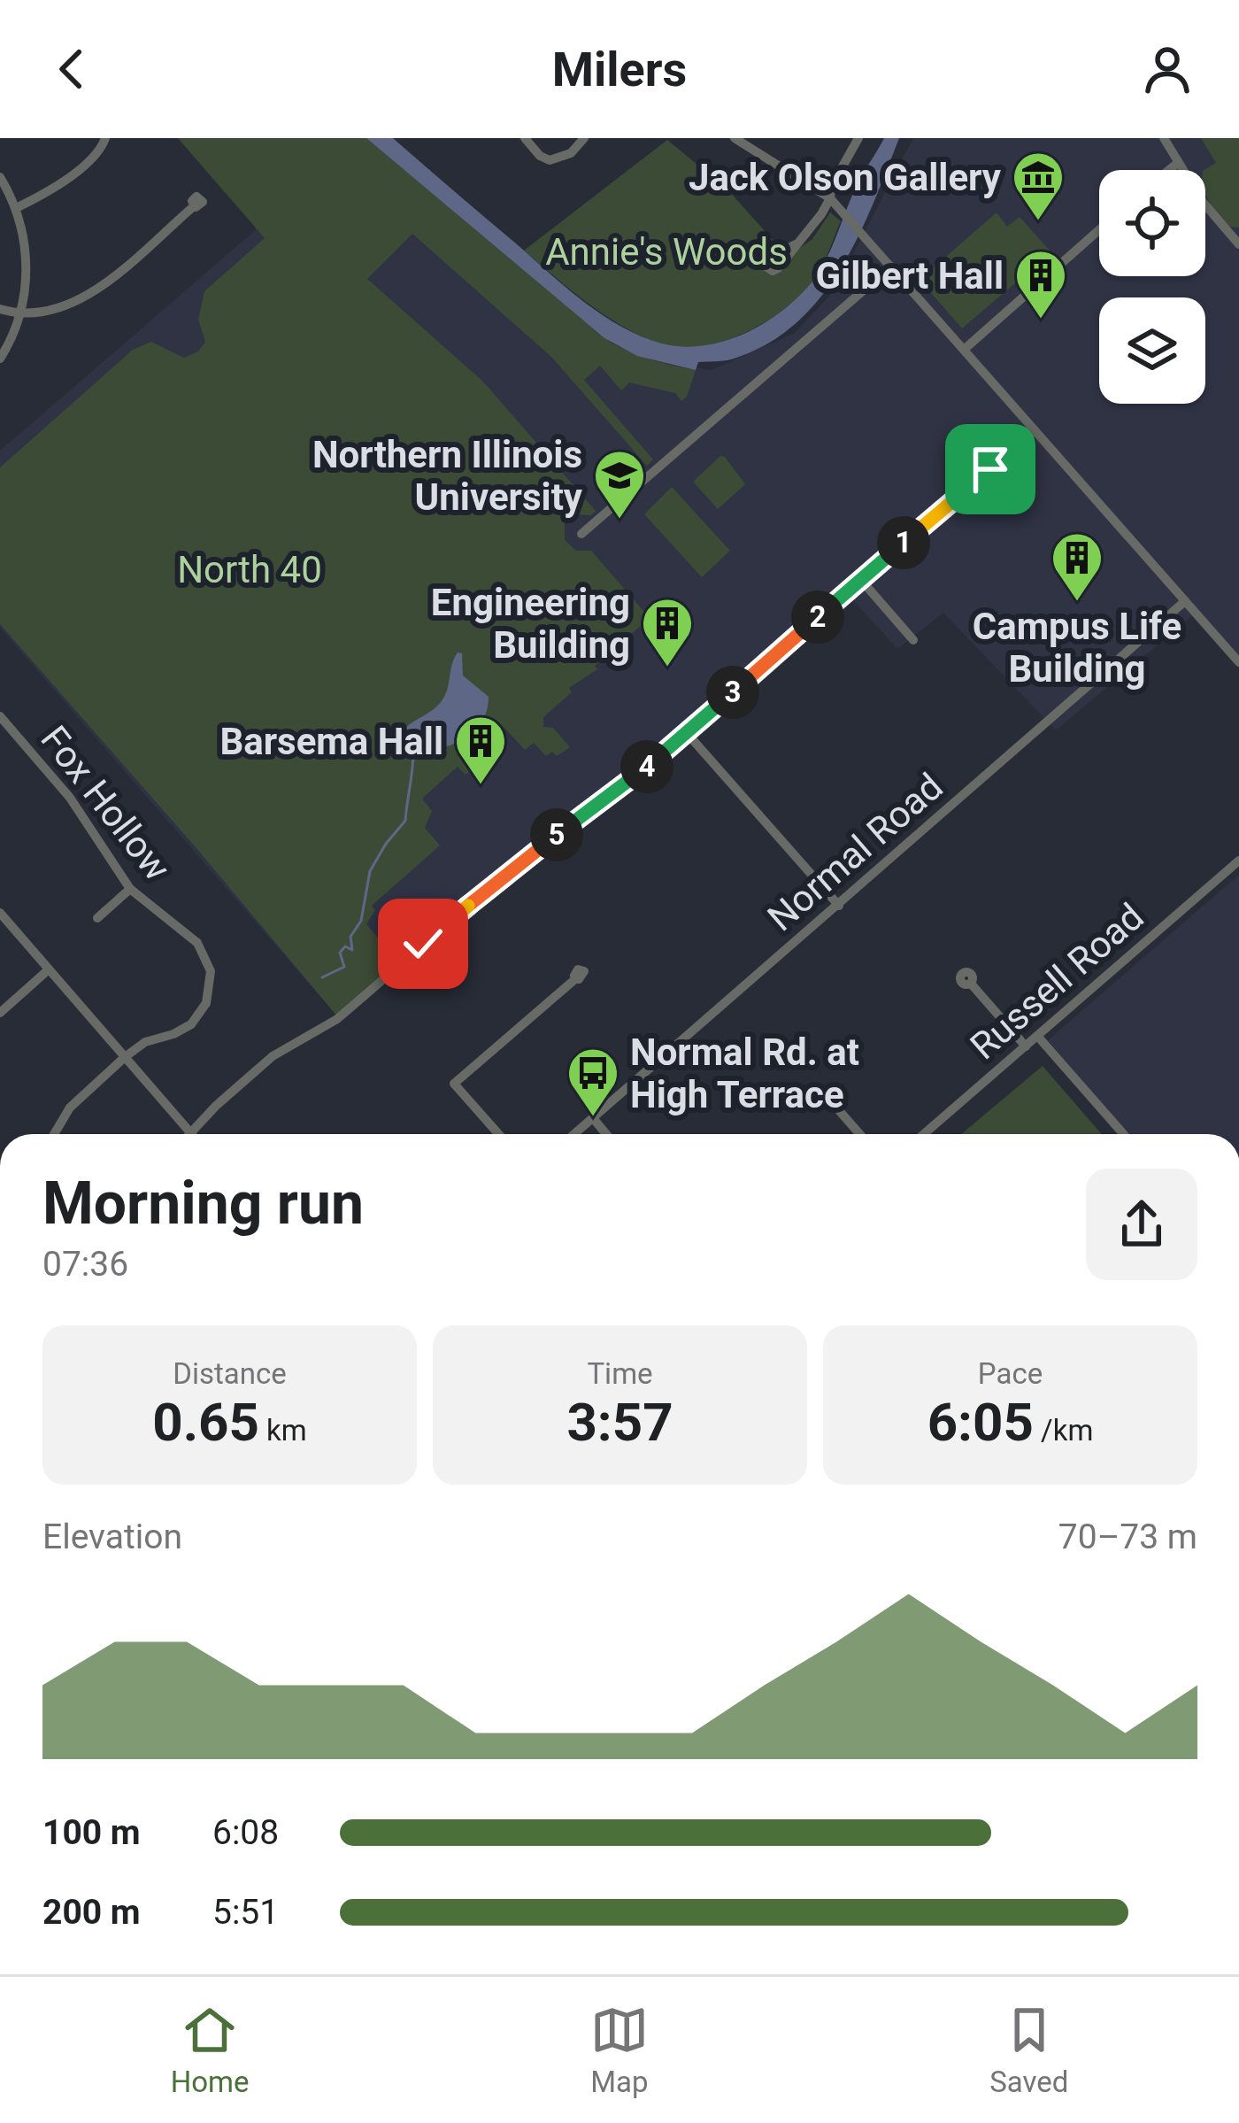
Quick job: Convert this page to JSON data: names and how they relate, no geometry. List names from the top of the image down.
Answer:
{
  "streets": {
    "street": ["Fox Hollow", "Normal Road", "Russell Road"]
  },
  "parks": ["Annie's Woods", "North 40"],
  "places": {
    "museum": ["Jack Olson Gallery"],
    "building": [
      "Gilbert Hall",
      "Campus Life Building",
      "Engineering Building",
      "Barsema Hall"
    ],
    "school or university": ["Northern Illinois University"],
    "bus stop": ["Normal Rd. at High Terrace"]
  },
  "page": {
    "header": "Milers",
    "pins": [
      "1",
      "2",
      "3",
      "4",
      "5"
    ],
    "heading": ["Morning run", "07:36"],
    "stats": [
      ["Distance", "0.65 km"],
      ["Time", "3:57"],
      ["Pace", "6:05 /km"]
    ],
    "chart": ["Elevation", "70–73 m"],
    "list": [
      {
        "name": "100 m",
        "note": "6:08"
      },
      {
        "name": "200 m",
        "note": "5:51"
      }
    ],
    "tabs": ["Home", "Map", "Saved"]
  }
}
